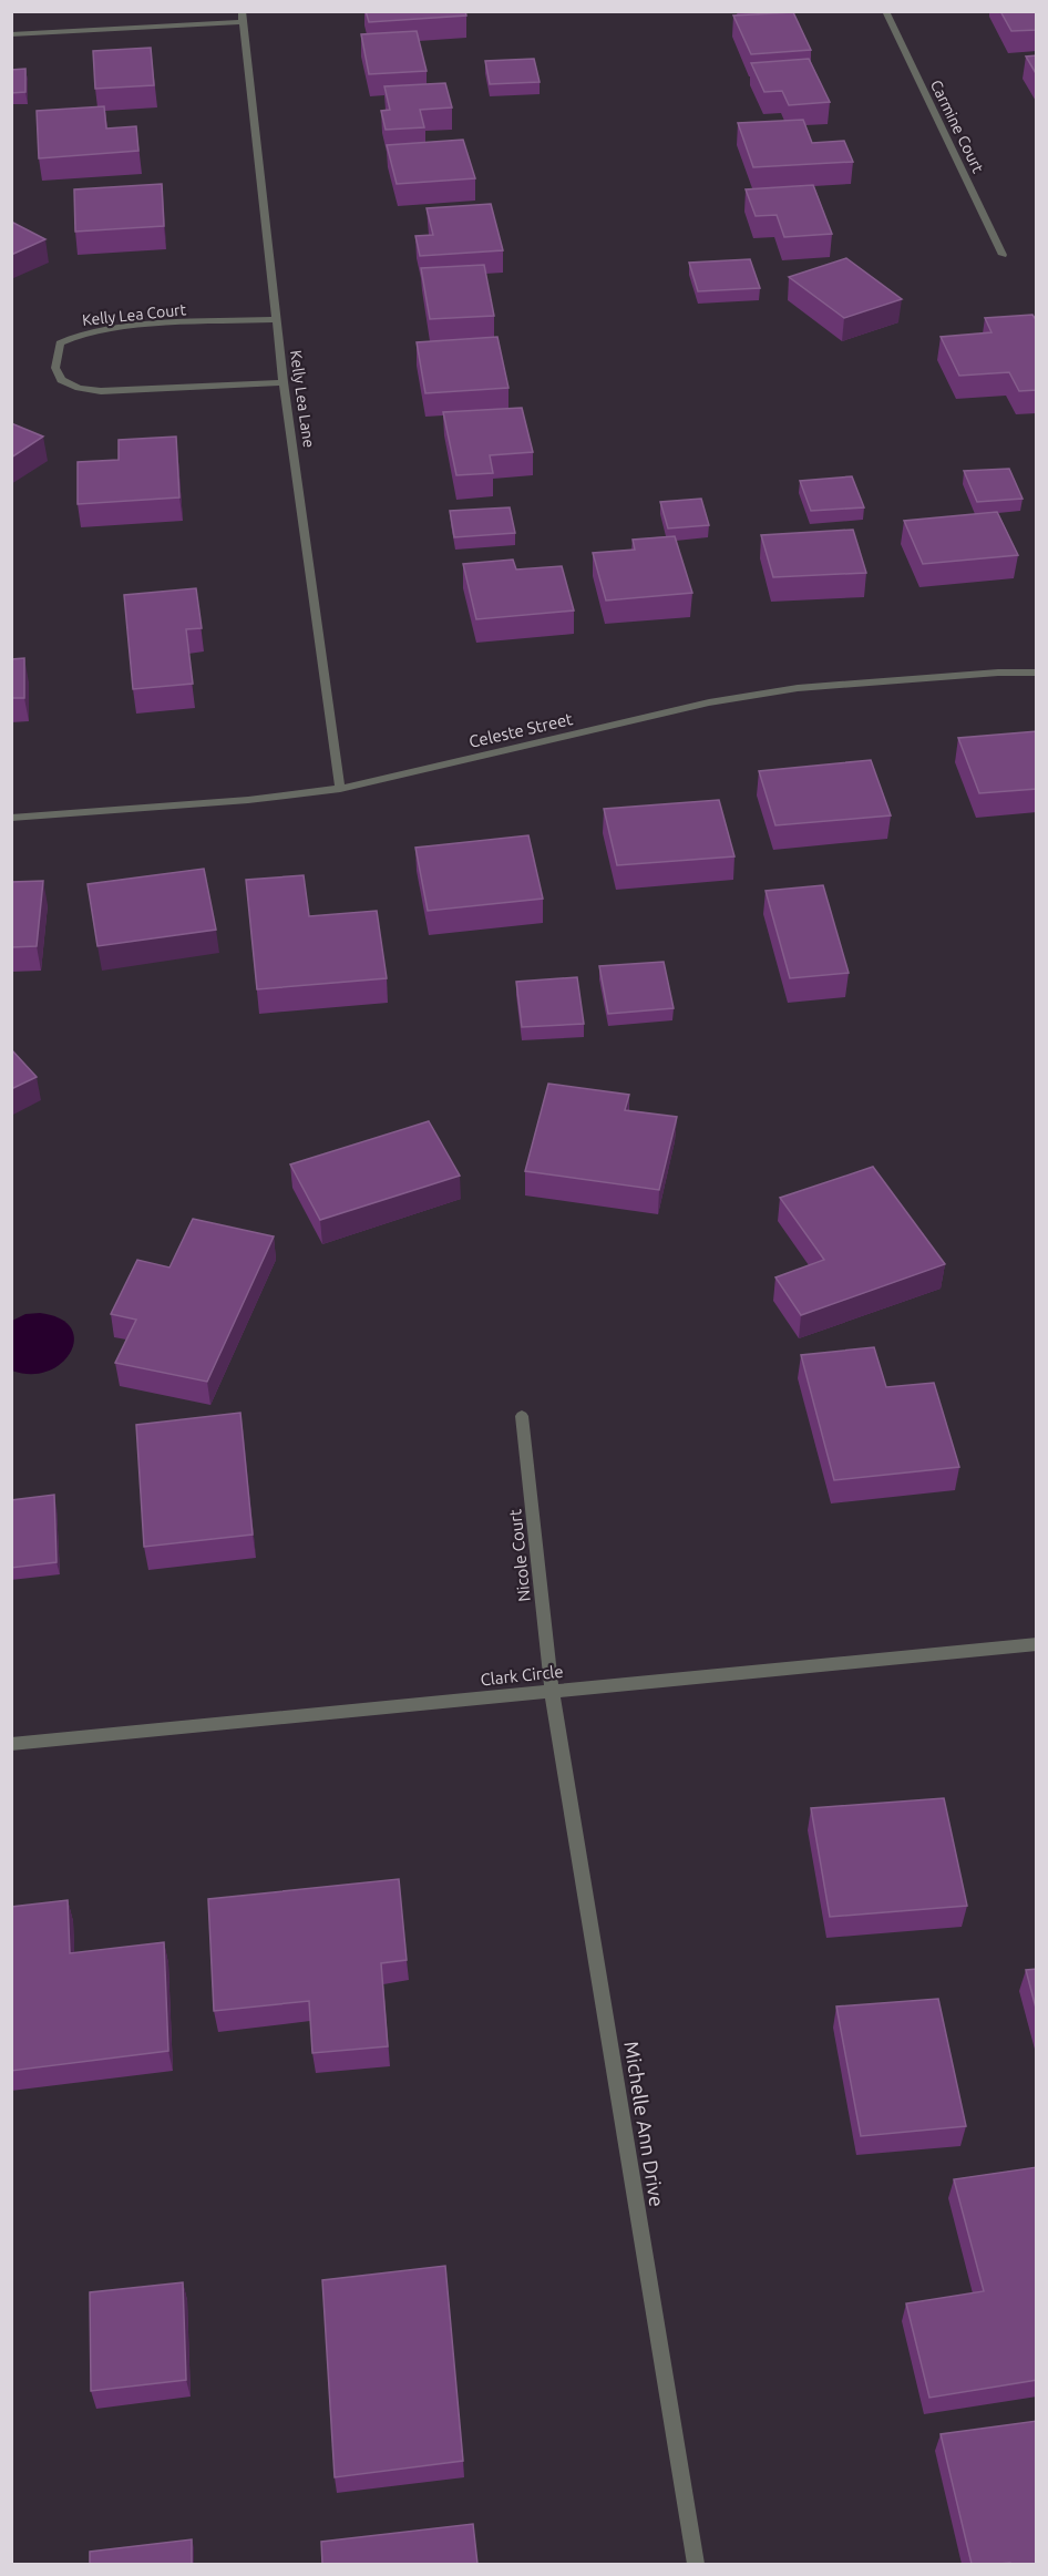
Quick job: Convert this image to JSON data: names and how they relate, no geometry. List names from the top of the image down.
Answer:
{
  "streets": {
    "street": [
      "Carmine Court",
      "Kelly Lea Court",
      "Kelly Lea Lane",
      "Celeste Street",
      "Nicole Court",
      "Clark Circle",
      "Michelle Ann Drive"
    ]
  },
  "crossings": [
    ["Kelly Lea Court", "Kelly Lea Lane"],
    ["Kelly Lea Lane", "Celeste Street"],
    ["Nicole Court", "Clark Circle"],
    ["Nicole Court", "Michelle Ann Drive"],
    ["Clark Circle", "Michelle Ann Drive"]
  ]
}
